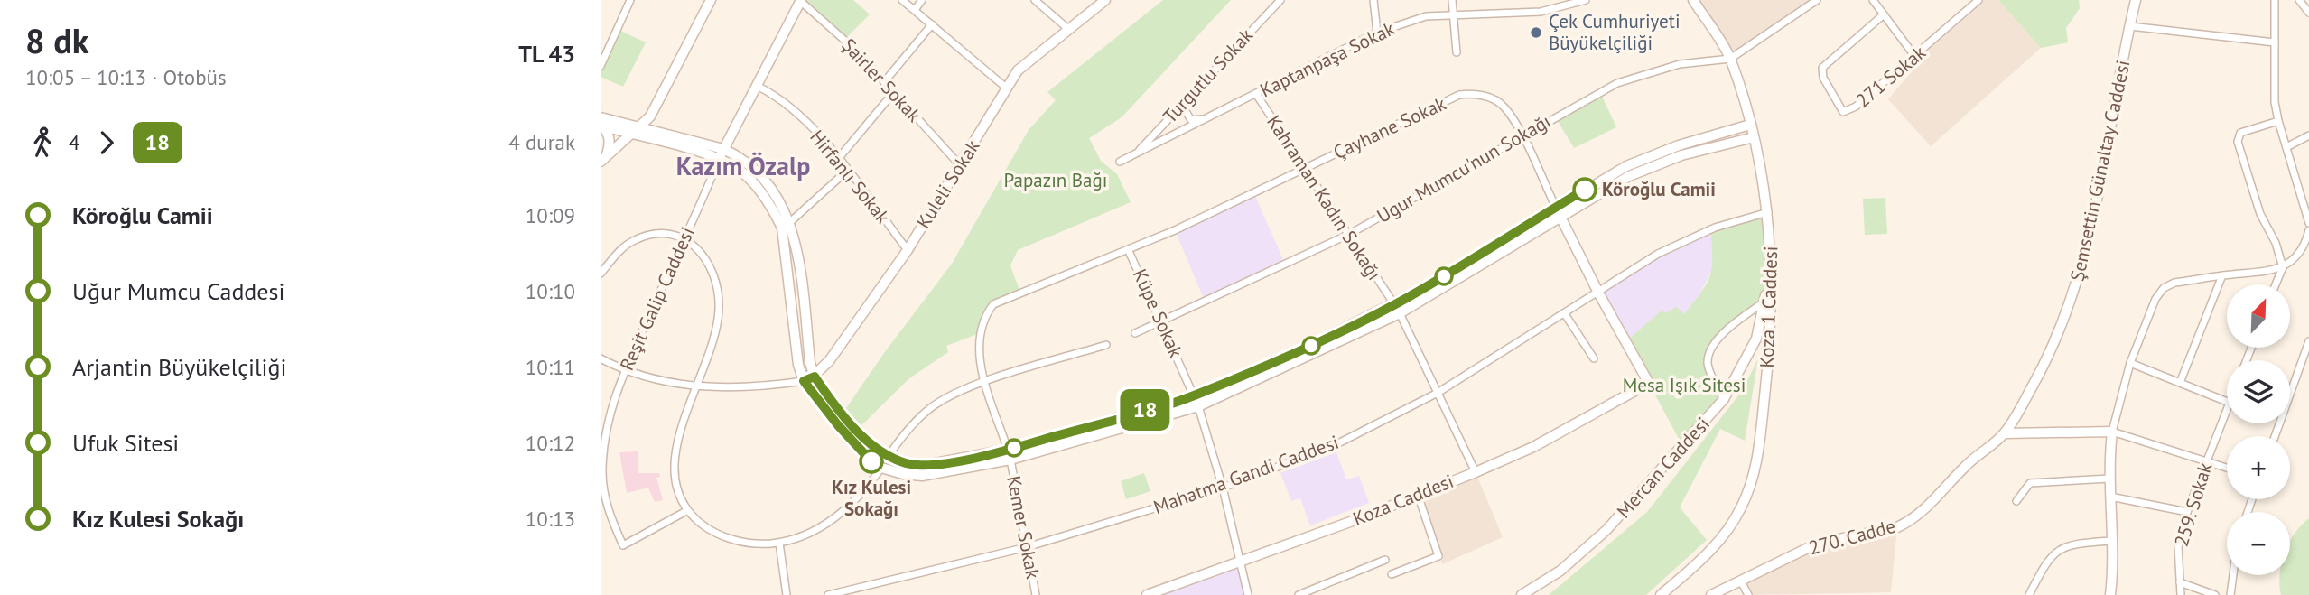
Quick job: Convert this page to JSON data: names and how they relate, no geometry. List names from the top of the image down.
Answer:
{
  "streets": {
    "main road": [
      "Çayhane Sokak",
      "Şemsettin Günaltay Caddesi",
      "Kuleli Sokak",
      "Kahraman Kadın Sokağı",
      "Reşit Galip Caddesi",
      "Koza 1 Caddesi",
      "Mercan Caddesi",
      "Koza Caddesi",
      "270. Cadde"
    ],
    "street": [
      "Kaptanpaşa Sokak",
      "Turgutlu Sokak",
      "271 Sokak",
      "Şairler Sokak",
      "Ugur Mumcu'nun Sokağı",
      "Hirfanlı Sokak",
      "Küpe Sokak",
      "Mahatma Gandi Caddesi",
      "259. Sokak",
      "Kemer Sokak"
    ]
  },
  "crossings": [
    ["Kaptanpaşa Sokak", "Turgutlu Sokak"],
    ["Kaptanpaşa Sokak", "Kahraman Kadın Sokağı"],
    ["Şairler Sokak", "Kuleli Sokak"],
    ["Şairler Sokak", "Reşit Galip Caddesi"],
    ["Çayhane Sokak", "Ugur Mumcu'nun Sokağı"],
    ["Çayhane Sokak", "Kahraman Kadın Sokağı"],
    ["Çayhane Sokak", "Küpe Sokak"],
    ["Çayhane Sokak", "Mahatma Gandi Caddesi"],
    ["Çayhane Sokak", "Koza Caddesi"],
    ["Çayhane Sokak", "Kemer Sokak"],
    ["Ugur Mumcu'nun Sokağı", "Kahraman Kadın Sokağı"],
    ["Ugur Mumcu'nun Sokağı", "Koza 1 Caddesi"],
    ["Ugur Mumcu'nun Sokağı", "Küpe Sokak"],
    ["Şemsettin Günaltay Caddesi", "270. Cadde"],
    ["Hirfanlı Sokak", "Kuleli Sokak"],
    ["Hirfanlı Sokak", "Reşit Galip Caddesi"],
    ["Kuleli Sokak", "Reşit Galip Caddesi"],
    ["Kahraman Kadın Sokağı", "Mahatma Gandi Caddesi"],
    ["Kahraman Kadın Sokağı", "Koza Caddesi"],
    ["Koza 1 Caddesi", "Mercan Caddesi"],
    ["Koza 1 Caddesi", "Mahatma Gandi Caddesi"],
    ["Küpe Sokak", "Mahatma Gandi Caddesi"],
    ["Küpe Sokak", "Koza Caddesi"],
    ["Mahatma Gandi Caddesi", "Kemer Sokak"]
  ],
  "districts": ["Kazım Özalp"],
  "parks": ["Papazın Bağı", "Mesa Işık Sitesi"],
  "places": ["Çek Cumhuriyeti Büyükelçiliği", "Köroğlu Camii", "Kız Kulesi Sokağı"],
  "lines": ["bus line 18"],
  "north": "top right",
  "page": {
    "heading": ["8 dk", "10:05 – 10:13 · Otobüs", "TL 43"],
    "on_map": "18",
    "legs": ["4", "18", "4 durak"],
    "list": [
      {
        "name": "Köroğlu Camii",
        "value": "10:09"
      },
      {
        "name": "Uğur Mumcu Caddesi",
        "value": "10:10"
      },
      {
        "name": "Arjantin Büyükelçiliği",
        "value": "10:11"
      },
      {
        "name": "Ufuk Sitesi",
        "value": "10:12"
      },
      {
        "name": "Kız Kulesi Sokağı",
        "value": "10:13"
      }
    ],
    "map_buttons": ["+", "−"]
  }
}
